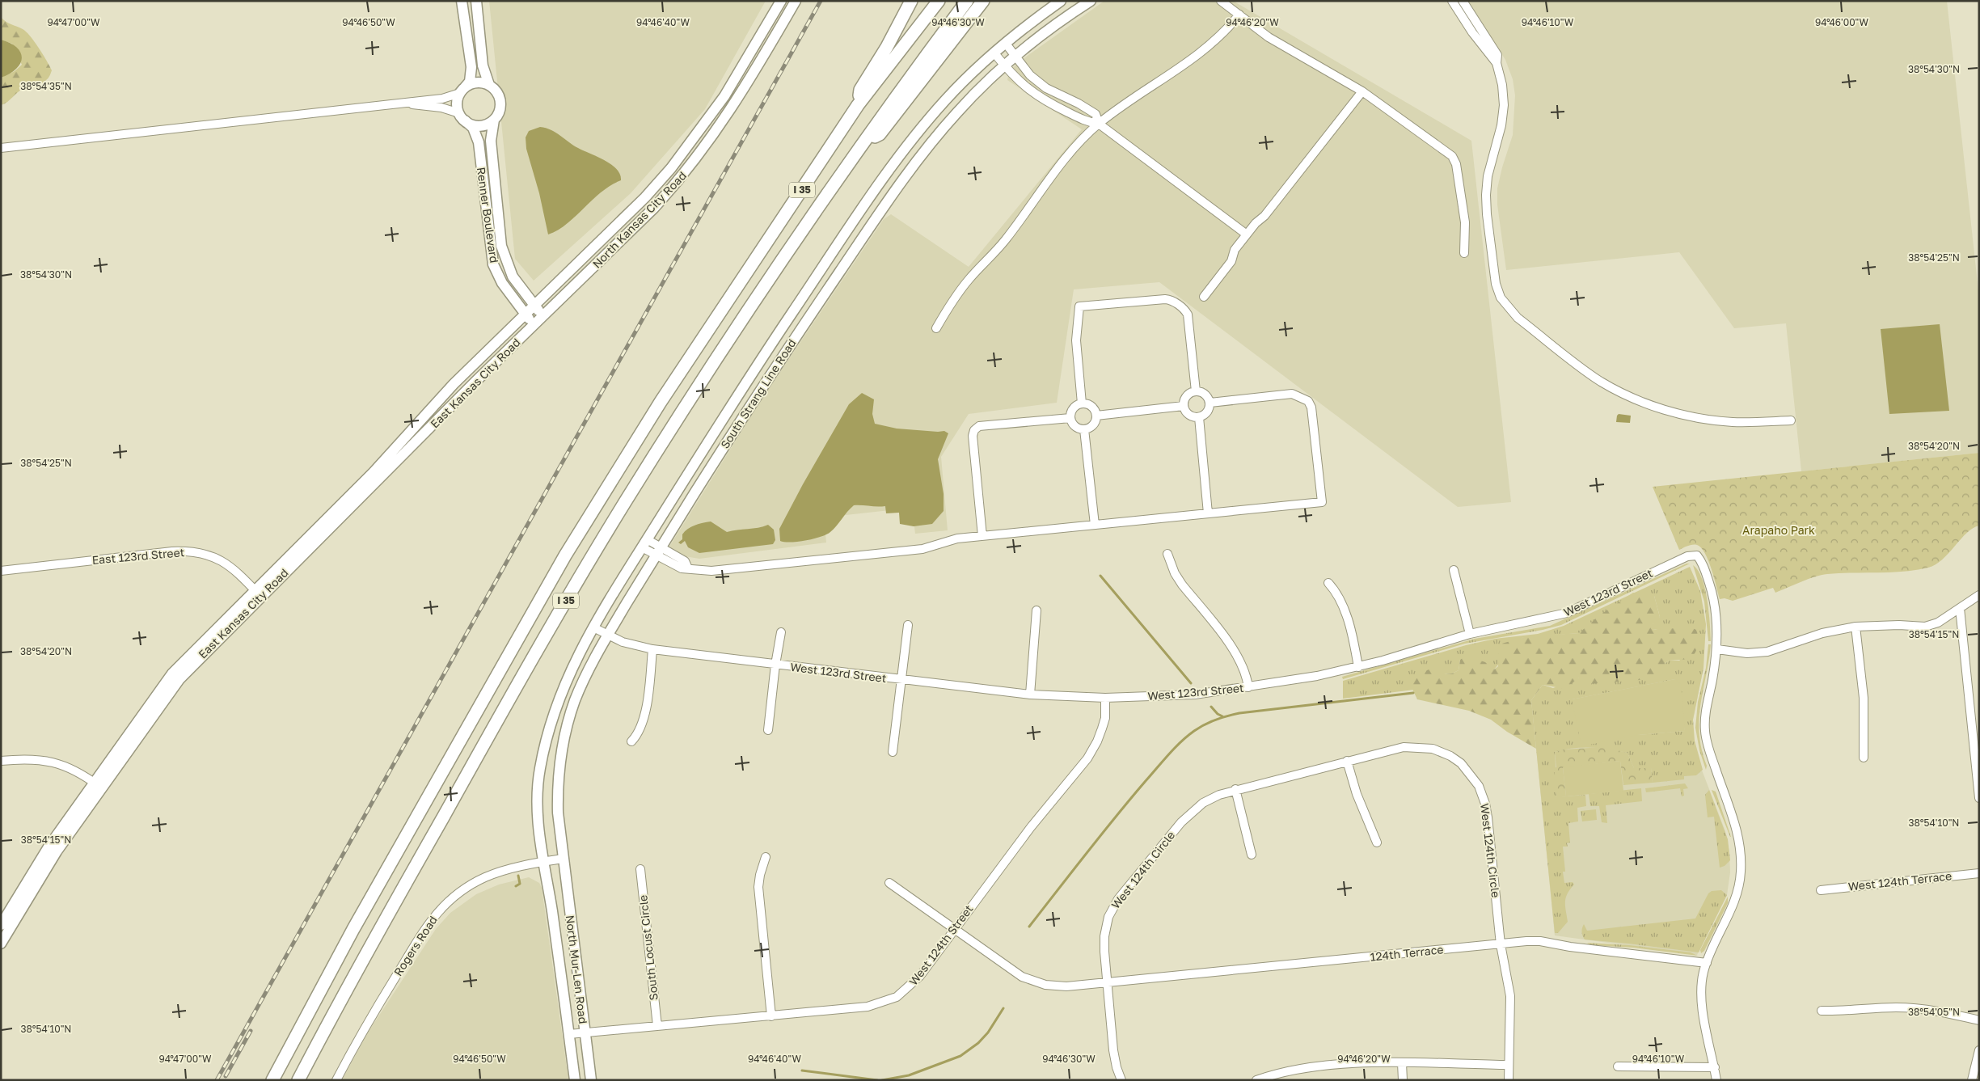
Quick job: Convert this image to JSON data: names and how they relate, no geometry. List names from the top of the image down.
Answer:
{
  "streets": {
    "highway": ["I 35"],
    "main road": [
      "Renner Boulevard",
      "North Kansas City Road",
      "East Kansas City Road",
      "South Strang Line Road",
      "North Mur-Len Road"
    ],
    "street": [
      "East 123rd Street",
      "West 123rd Street",
      "West 124th Circle",
      "West 124th Terrace",
      "West 124th Street",
      "Rogers Road",
      "South Locust Circle",
      "124th Terrace"
    ]
  },
  "crossings": [
    ["Renner Boulevard", "North Kansas City Road"],
    ["Renner Boulevard", "East Kansas City Road"],
    ["North Kansas City Road", "East Kansas City Road"],
    ["East Kansas City Road", "East 123rd Street"],
    ["South Strang Line Road", "West 123rd Street"],
    ["South Strang Line Road", "Rogers Road"],
    ["South Strang Line Road", "North Mur-Len Road"],
    ["West 123rd Street", "West 124th Street"],
    ["West 124th Circle", "124th Terrace"],
    ["West 124th Street", "South Locust Circle"],
    ["West 124th Street", "North Mur-Len Road"],
    ["Rogers Road", "North Mur-Len Road"]
  ],
  "parks": ["Arapaho Park"],
  "coordinates": [
    "94°47'00\"W",
    "94°46'50\"W",
    "94°46'40\"W",
    "94°46'30\"W",
    "94°46'20\"W",
    "94°46'10\"W",
    "94°46'00\"W",
    "38°54'30\"N",
    "38°54'35\"N",
    "38°54'25\"N",
    "38°54'20\"N",
    "38°54'15\"N",
    "38°54'10\"N",
    "38°54'05\"N"
  ]
}
